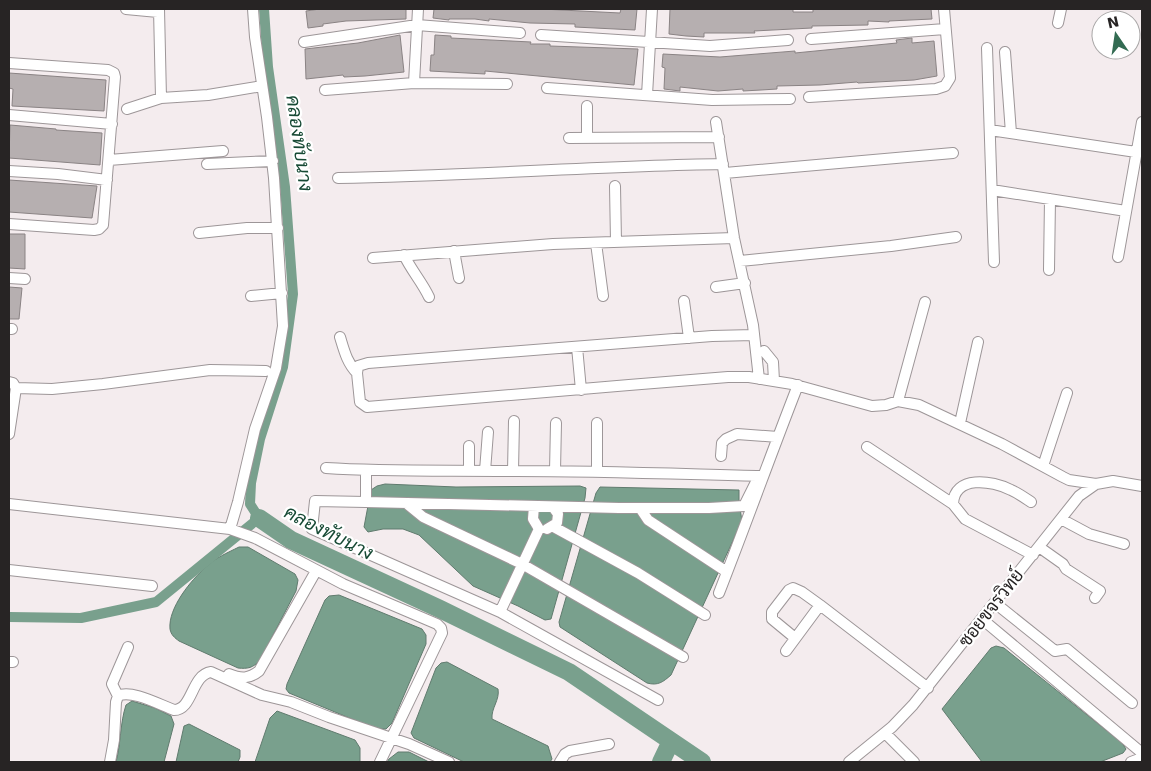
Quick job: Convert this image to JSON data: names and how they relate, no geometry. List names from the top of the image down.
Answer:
{
  "streets": {
    "street": ["ซอยขจรวิทย์"]
  },
  "water": ["คลองทับนาง"],
  "north": "top"
}
